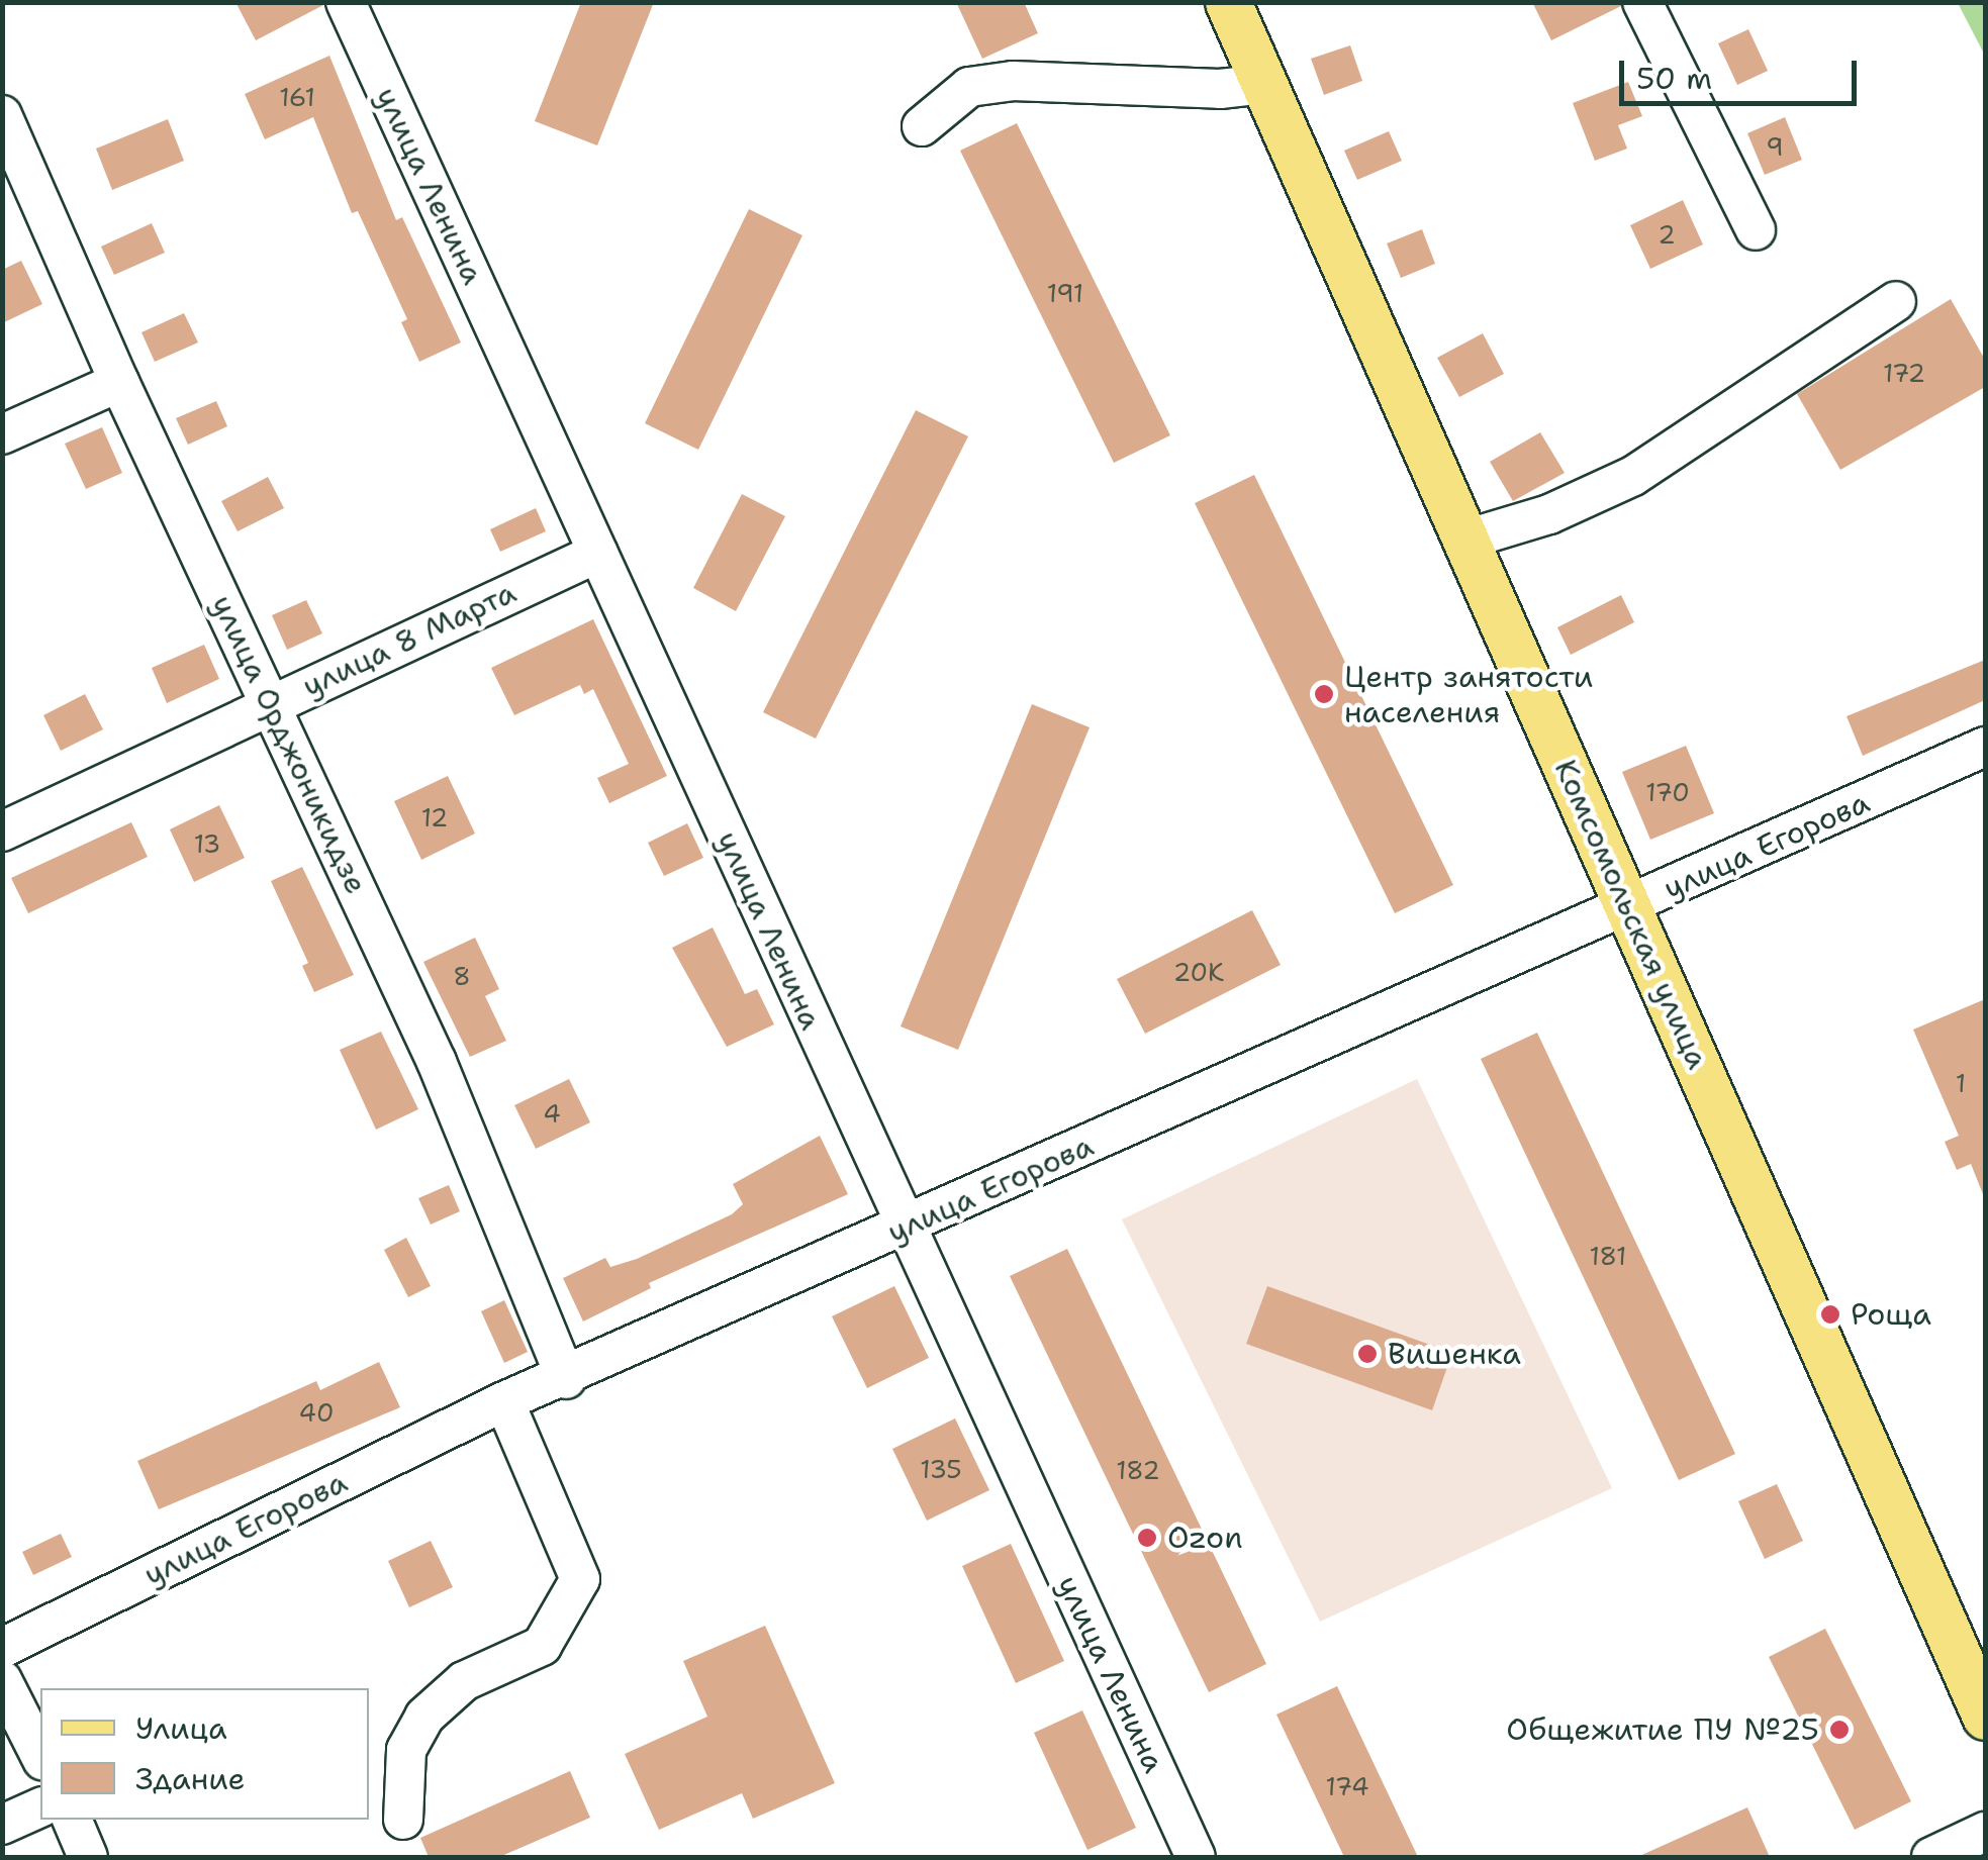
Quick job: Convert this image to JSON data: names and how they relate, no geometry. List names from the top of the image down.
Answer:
{
  "streets": {
    "main road": ["Комсомольская улица"],
    "street": [
      "улица Ленина",
      "улица 8 Марта",
      "улица Орджоникидзе",
      "улица Егорова"
    ]
  },
  "crossings": [
    ["улица Ленина", "улица 8 Марта"],
    ["улица Ленина", "улица Егорова"],
    ["улица 8 Марта", "улица Орджоникидзе"],
    ["улица Орджоникидзе", "улица Егорова"],
    ["улица Егорова", "Комсомольская улица"]
  ],
  "places": [
    "Центр занятости населения",
    "Роща",
    "Вишенка",
    "Ozon",
    "Общежитие ПУ №25"
  ],
  "house_numbers": [
    "161",
    "9",
    "2",
    "191",
    "172",
    "170",
    "12",
    "13",
    "20К",
    "8",
    "1",
    "4",
    "181",
    "40",
    "135",
    "182",
    "174"
  ],
  "legend": ["Улица", "Здание"],
  "scale_bar": "50 m"
}
